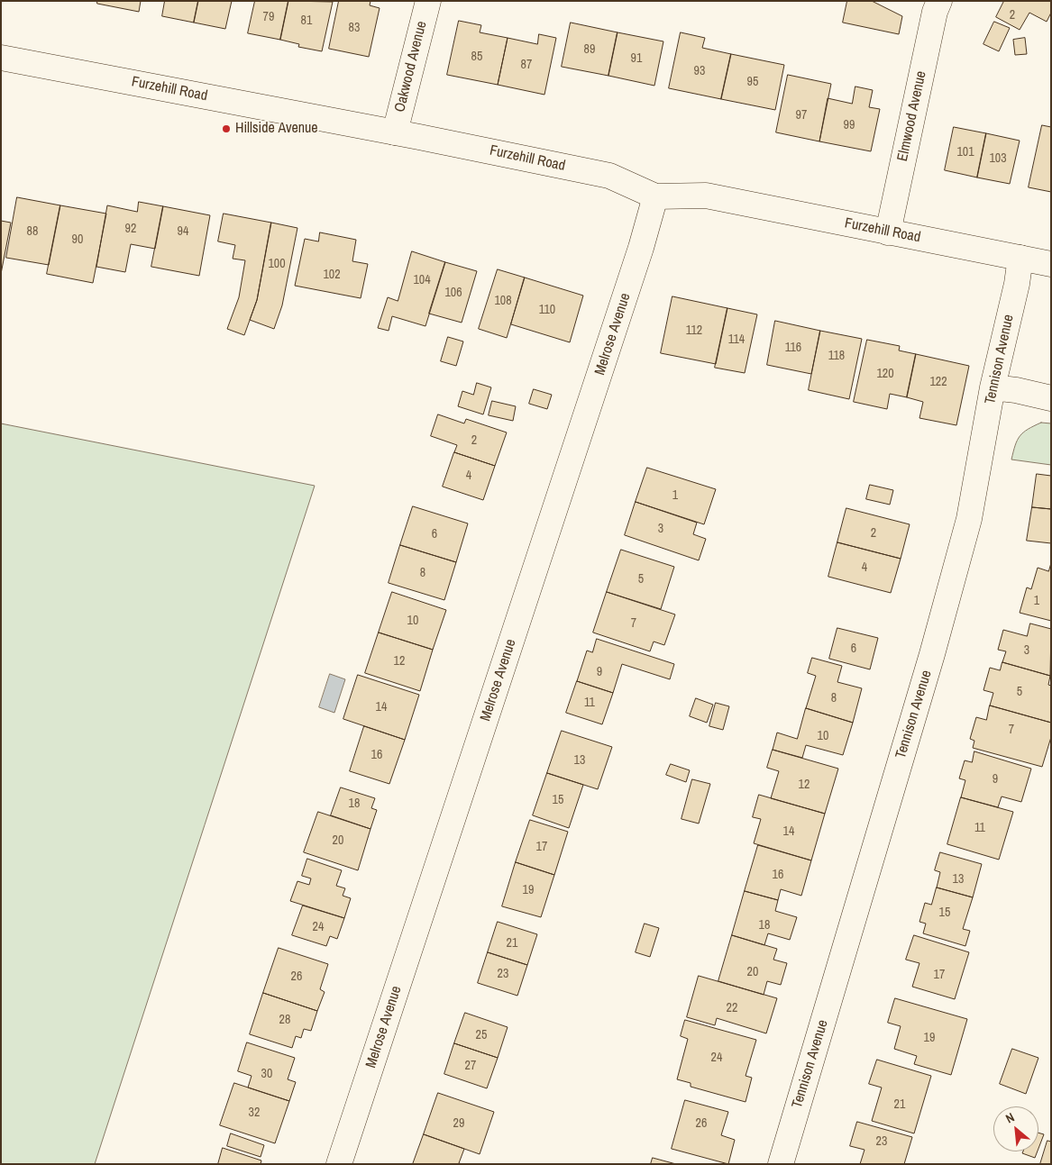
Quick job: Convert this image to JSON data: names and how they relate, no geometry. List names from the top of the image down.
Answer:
{
  "streets": {
    "street": [
      "Oakwood Avenue",
      "Furzehill Road",
      "Elmwood Avenue",
      "Melrose Avenue",
      "Tennison Avenue"
    ]
  },
  "crossings": [
    ["Oakwood Avenue", "Furzehill Road"],
    ["Furzehill Road", "Elmwood Avenue"],
    ["Furzehill Road", "Melrose Avenue"],
    ["Furzehill Road", "Tennison Avenue"]
  ],
  "places": ["Hillside Avenue"],
  "house_numbers": [
    "2",
    "79",
    "81",
    "83",
    "89",
    "85",
    "91",
    "87",
    "93",
    "95",
    "97",
    "99",
    "101",
    "103",
    "92",
    "88",
    "94",
    "90",
    "100",
    "102",
    "104",
    "106",
    "108",
    "110",
    "112",
    "114",
    "116",
    "118",
    "120",
    "122",
    "2",
    "4",
    "1",
    "3",
    "2",
    "6",
    "4",
    "8",
    "5",
    "1",
    "10",
    "7",
    "6",
    "3",
    "12",
    "9",
    "5",
    "8",
    "11",
    "14",
    "7",
    "10",
    "16",
    "13",
    "9",
    "12",
    "15",
    "18",
    "11",
    "14",
    "20",
    "17",
    "16",
    "13",
    "19",
    "15",
    "18",
    "24",
    "21",
    "20",
    "23",
    "17",
    "26",
    "22",
    "28",
    "25",
    "19",
    "24",
    "27",
    "30",
    "21",
    "32",
    "29",
    "26",
    "23"
  ],
  "north": "top left"
}
